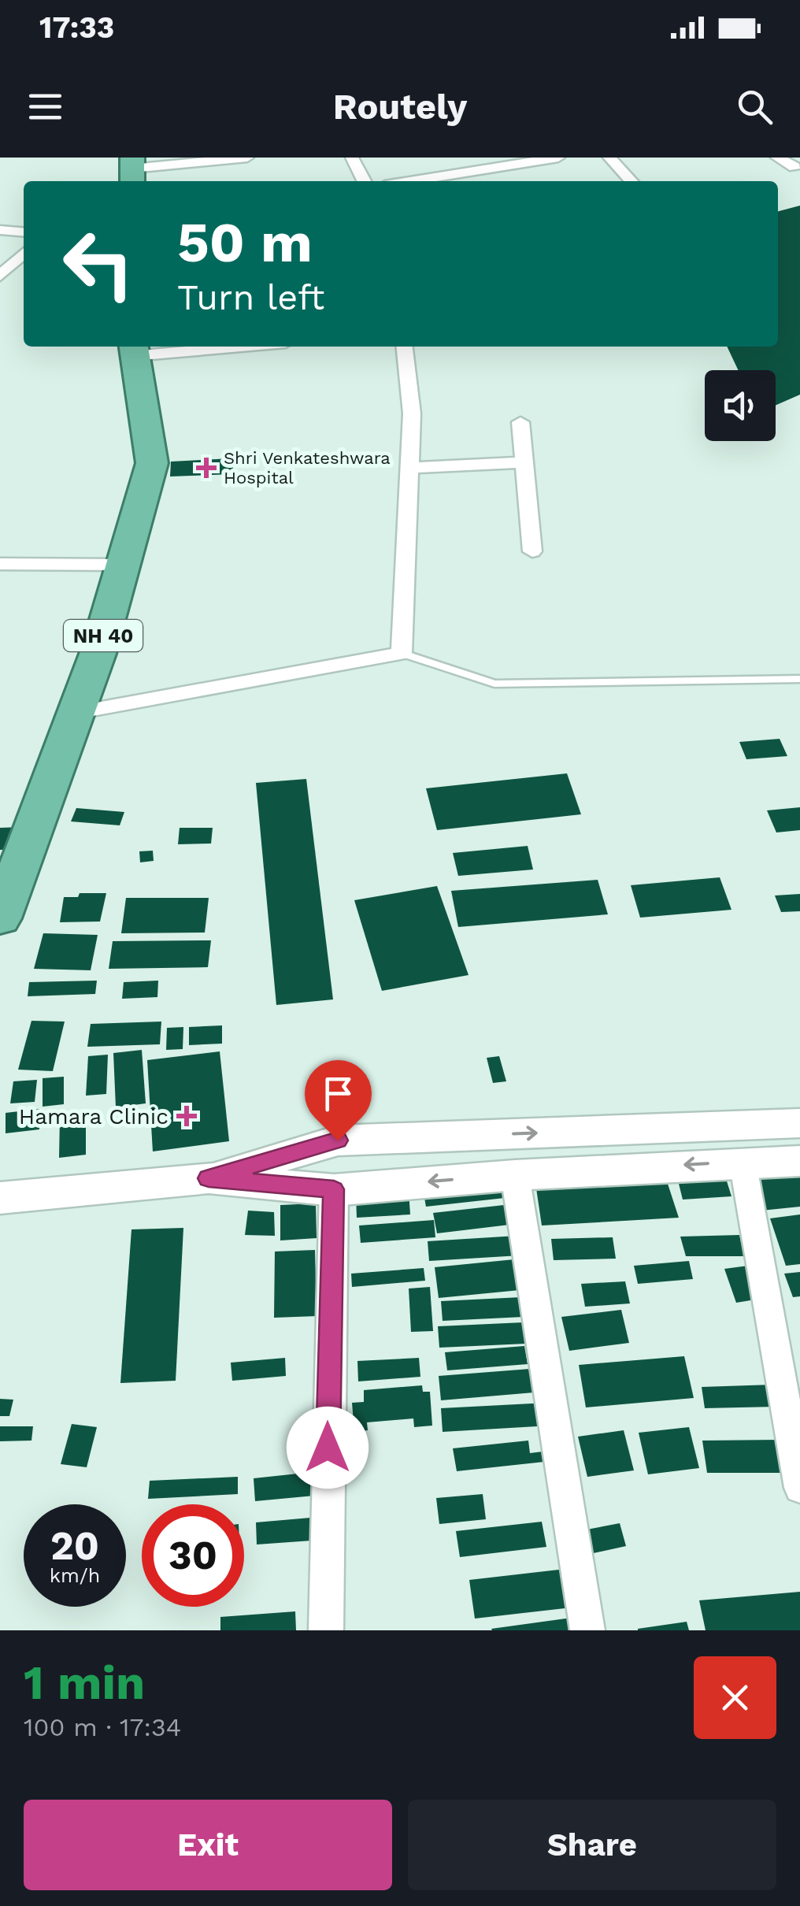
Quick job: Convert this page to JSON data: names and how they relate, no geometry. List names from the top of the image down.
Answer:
{
  "streets": {
    "highway": ["NH 40"]
  },
  "places": {
    "health": ["Shri Venkateshwara Hospital", "Hamara Clinic"]
  },
  "page": {
    "status": "17:33",
    "header": "Routely",
    "turn": ["50 m", "Turn left"],
    "speed": "20 km/h",
    "limit": "30",
    "heading": ["1 min", "100 m · 17:34"],
    "buttons": ["Exit", "Share"]
  }
}
